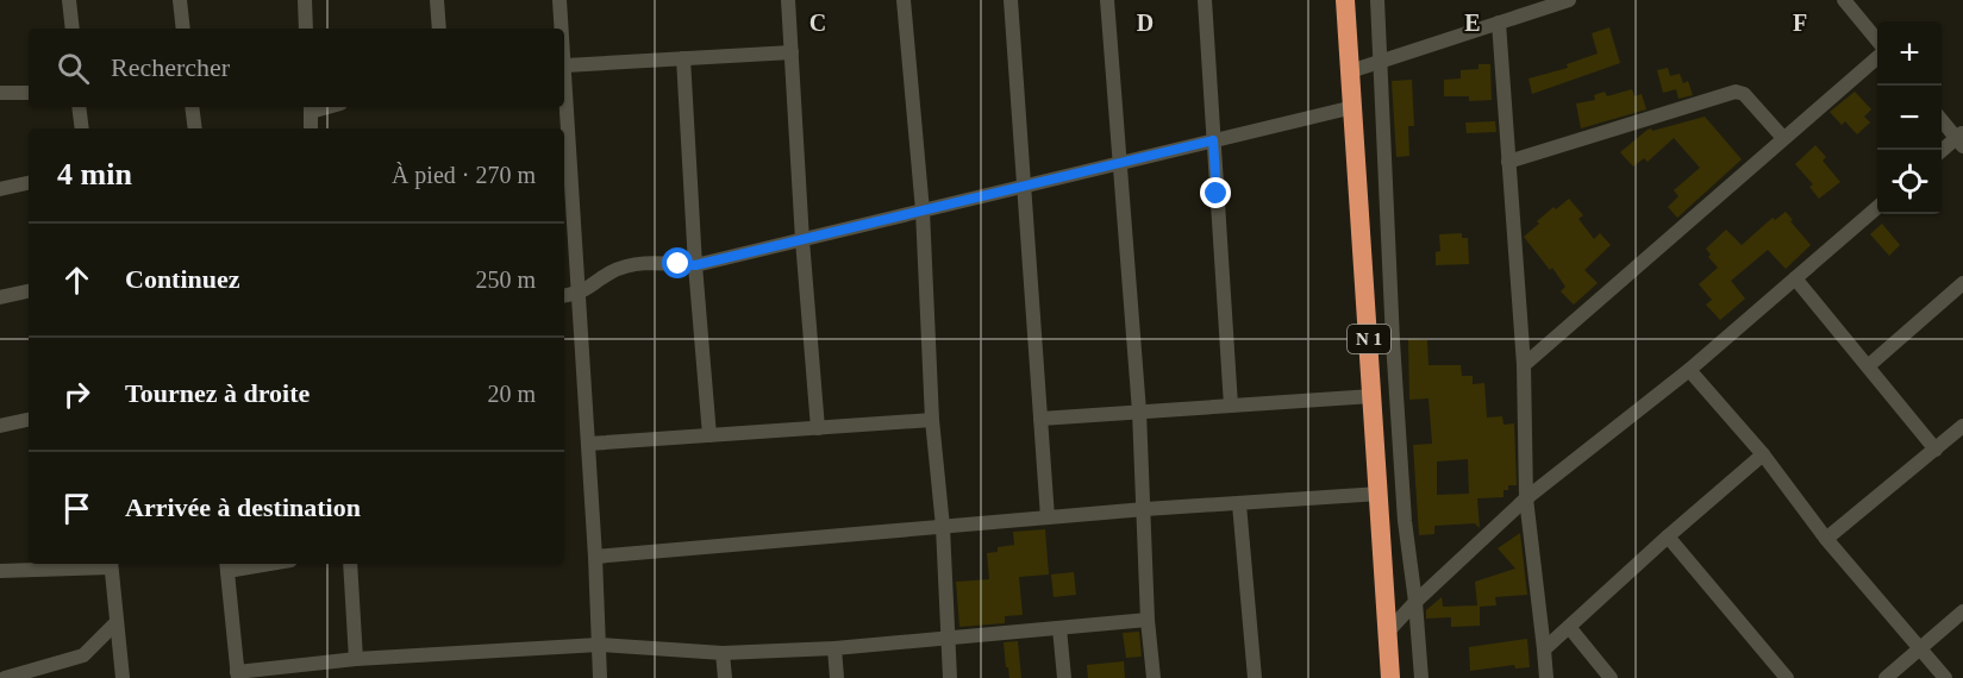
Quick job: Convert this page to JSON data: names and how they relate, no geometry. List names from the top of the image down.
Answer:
{
  "streets": {
    "highway": ["N 1"]
  },
  "page": {
    "map_buttons": ["+", "−"],
    "search": "Rechercher",
    "heading": ["4 min", "À pied · 270 m"],
    "list": [
      ["Continuez", "250 m"],
      ["Tournez à droite", "20 m"],
      "Arrivée à destination"
    ]
  },
  "grid": {
    "columns": [
      "C",
      "D",
      "E",
      "F"
    ]
  }
}
